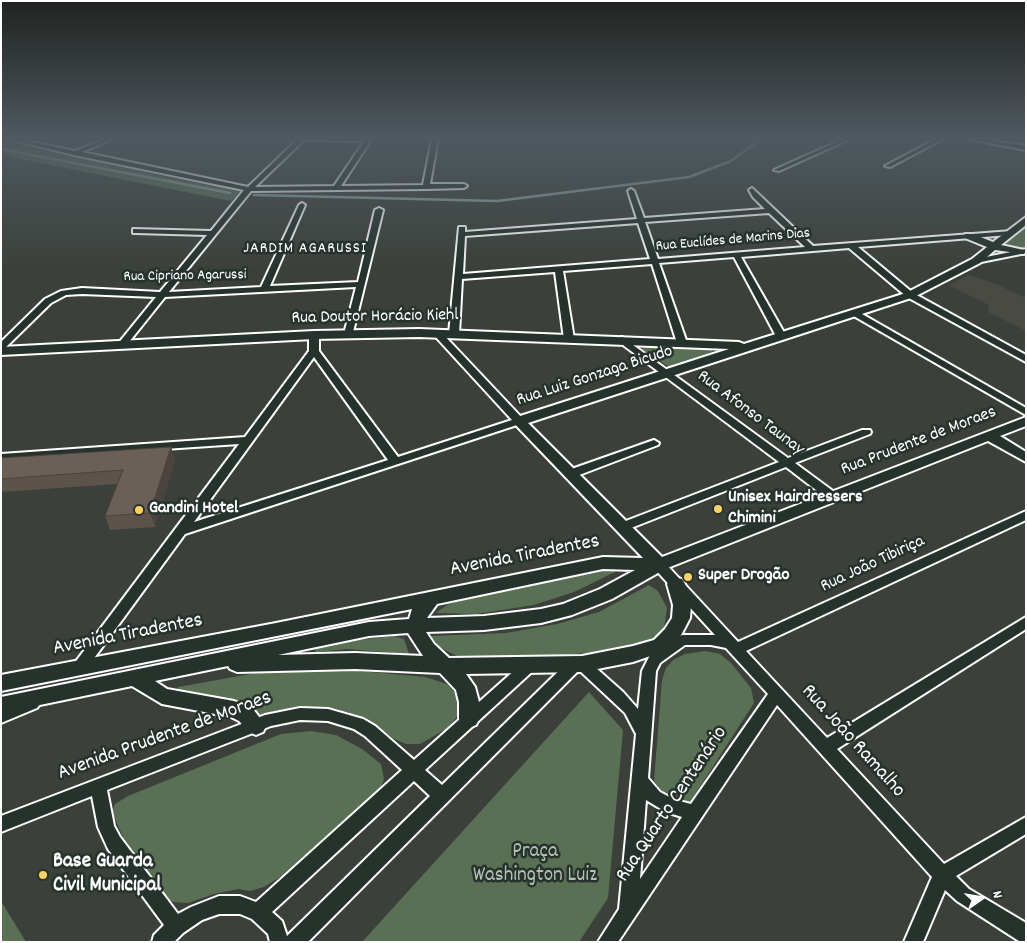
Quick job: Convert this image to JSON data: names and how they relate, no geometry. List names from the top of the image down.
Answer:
{
  "streets": {
    "street": [
      "Rua Euclídes de Marins Dias",
      "Rua Cipriano Agarussi",
      "Rua Doutor Horácio Kiehl",
      "Rua Luiz Gonzaga Bicudo",
      "Rua Afonso Taunay",
      "Rua Prudente de Moraes",
      "Avenida Tiradentes",
      "Rua João Tibiriça",
      "Avenida Prudente de Moraes",
      "Rua João Ramalho",
      "Rua Quarto Centenário"
    ]
  },
  "crossings": [
    ["Rua Euclídes de Marins Dias", "Rua Luiz Gonzaga Bicudo"],
    ["Rua Doutor Horácio Kiehl", "Rua Luiz Gonzaga Bicudo"],
    ["Rua Doutor Horácio Kiehl", "Rua Afonso Taunay"],
    ["Rua Luiz Gonzaga Bicudo", "Rua Afonso Taunay"],
    ["Rua Afonso Taunay", "Rua Prudente de Moraes"],
    ["Rua Prudente de Moraes", "Avenida Tiradentes"],
    ["Rua Prudente de Moraes", "Rua João Ramalho"],
    ["Avenida Tiradentes", "Rua João Ramalho"],
    ["Rua João Tibiriça", "Rua João Ramalho"],
    ["Rua João Ramalho", "Rua Quarto Centenário"]
  ],
  "districts": ["JARDIM AGARUSSI"],
  "parks": ["Praça Washington Luiz"],
  "places": [
    "Unisex Hairdressers Chimini",
    "Gandini Hotel",
    "Super Drogão",
    "Base Guarda Civil Municipal"
  ],
  "north": "right"
}
